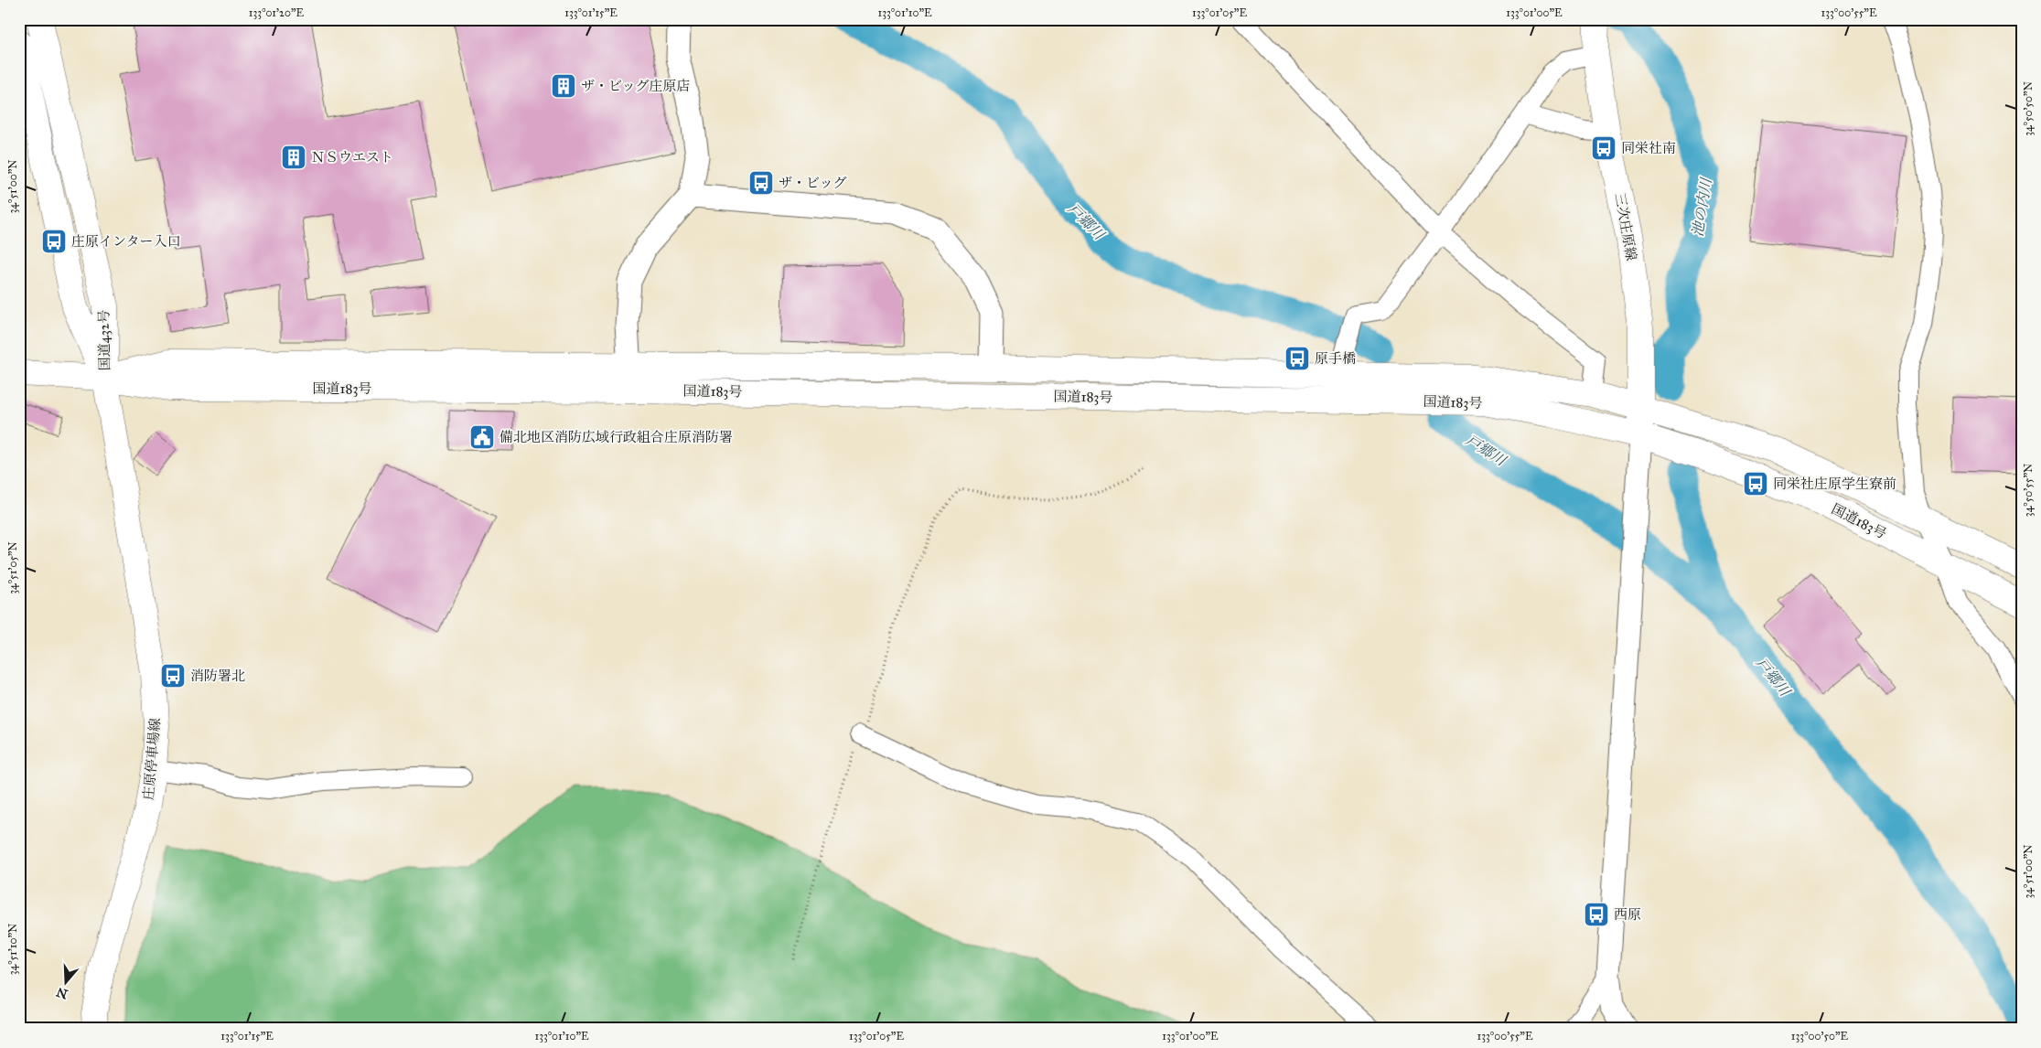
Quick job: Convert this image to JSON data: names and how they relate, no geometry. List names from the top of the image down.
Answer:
{
  "streets": {
    "main road": [
      "三次庄原線",
      "国道432号",
      "国道183号",
      "庄原停車場線"
    ]
  },
  "crossings": [
    ["三次庄原線", "国道183号"],
    ["国道432号", "国道183号"],
    ["国道432号", "庄原停車場線"],
    ["国道183号", "庄原停車場線"]
  ],
  "water": ["池の内川", "戸郷川"],
  "places": {
    "building": ["ザ・ビッグ庄原店", "ＮＳウエスト"],
    "bus stop": [
      "同栄社南",
      "ザ・ビッグ",
      "庄原インター入口",
      "原手橋",
      "同栄社庄原学生寮前",
      "消防署北",
      "西原"
    ],
    "public building": ["備北地区消防広域行政組合庄原消防署"]
  },
  "north": "bottom",
  "coordinates": [
    "133°01'20\"E",
    "133°01'15\"E",
    "133°01'10\"E",
    "133°01'05\"E",
    "133°01'00\"E",
    "133°00'55\"E",
    "34°50'50\"N",
    "34°51'00\"N",
    "34°50'55\"N",
    "34°51'05\"N",
    "34°51'10\"N",
    "133°00'50\"E"
  ]
}
